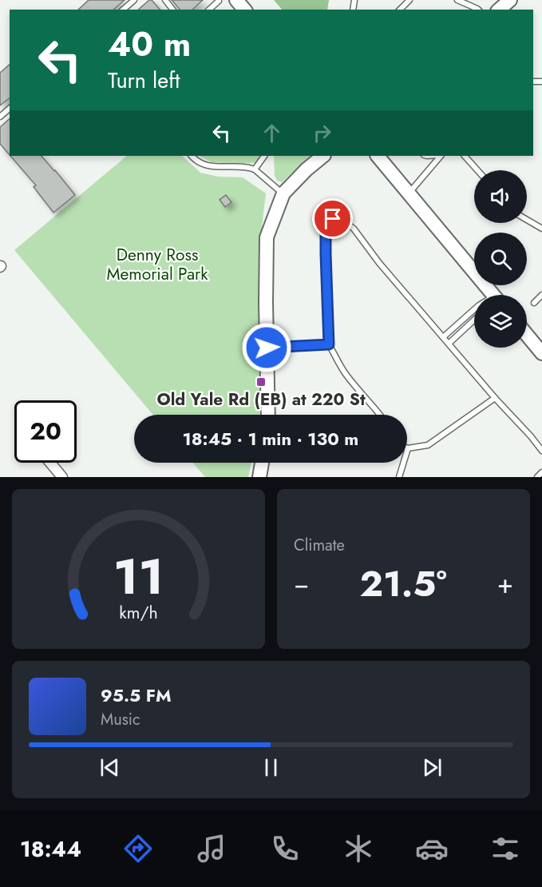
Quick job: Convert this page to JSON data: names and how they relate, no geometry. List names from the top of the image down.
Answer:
{
  "parks": ["Denny Ross Memorial Park"],
  "places": {
    "transit": ["Old Yale Rd (EB) at 220 St"]
  },
  "page": {
    "turn": ["40 m", "Turn left"],
    "limit": "20",
    "trip": "18:45 · 1 min · 130 m",
    "tile": "Climate",
    "heat": ["−", "21.5°", "+"],
    "song": ["95.5 FM", "Music"],
    "tabs": "18:44",
    "gauge": ["11", "km/h"]
  }
}
